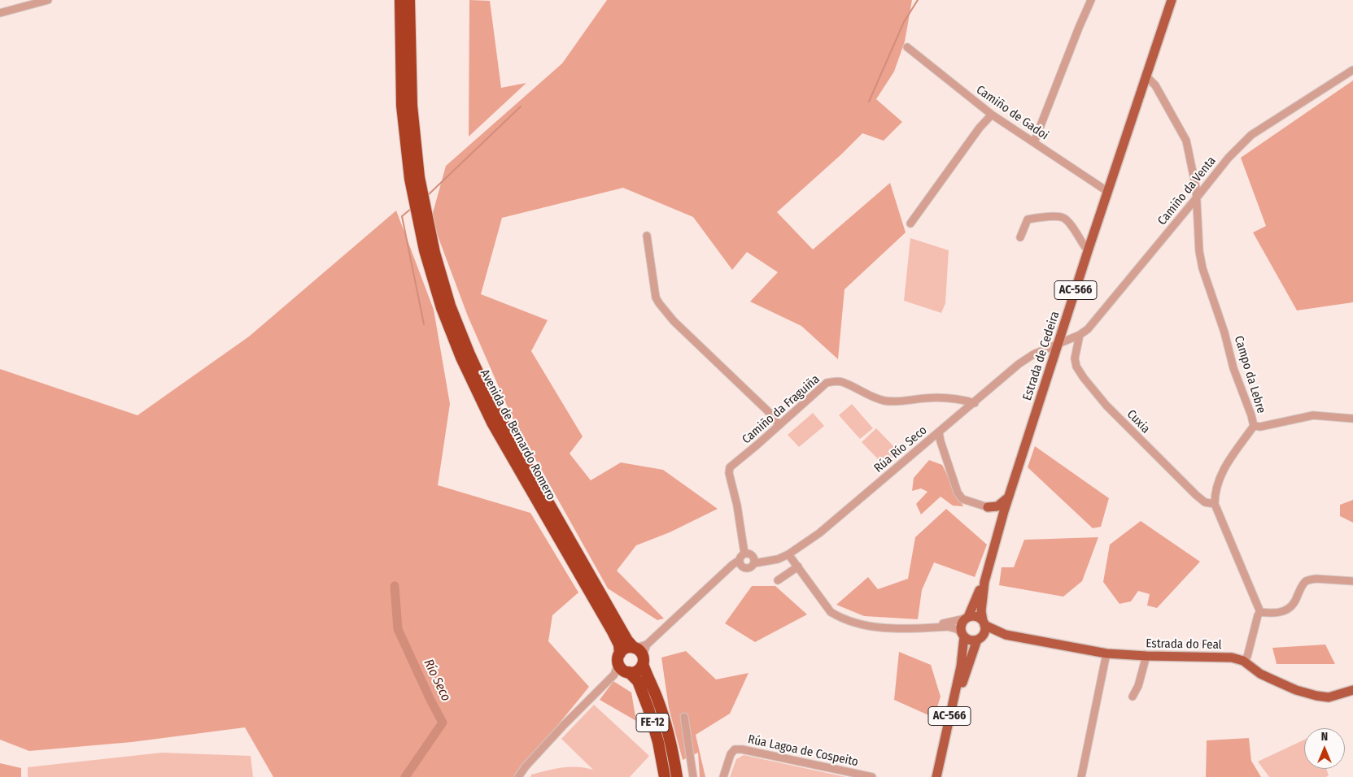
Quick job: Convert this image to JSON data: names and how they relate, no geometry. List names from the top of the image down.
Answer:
{
  "streets": {
    "highway": ["Avenida de Bernardo Romero", "FE-12"],
    "main road": ["AC-566", "Estrada de Cedeira", "Estrada do Feal"],
    "street": [
      "Camiño de Gadoi",
      "Camiño da Venta",
      "Campo da Lebre",
      "Camiño da Fraguiña",
      "Cuxia",
      "Rúa Río Seco",
      "Rúa Lagoa de Cospeito"
    ]
  },
  "crossings": [
    ["Camiño de Gadoi", "Estrada de Cedeira"],
    ["Camiño da Venta", "Estrada de Cedeira"],
    ["Camiño da Venta", "Campo da Lebre"],
    ["Camiño da Venta", "Cuxia"],
    ["Camiño da Venta", "Rúa Río Seco"],
    ["AC-566", "Estrada de Cedeira"],
    ["AC-566", "Estrada do Feal"],
    ["Estrada de Cedeira", "Campo da Lebre"],
    ["Estrada de Cedeira", "Rúa Río Seco"],
    ["Estrada de Cedeira", "Estrada do Feal"],
    ["Campo da Lebre", "Cuxia"],
    ["Camiño da Fraguiña", "Rúa Río Seco"],
    ["Avenida de Bernardo Romero", "FE-12"]
  ],
  "water": ["Río Seco"],
  "north": "top"
}
